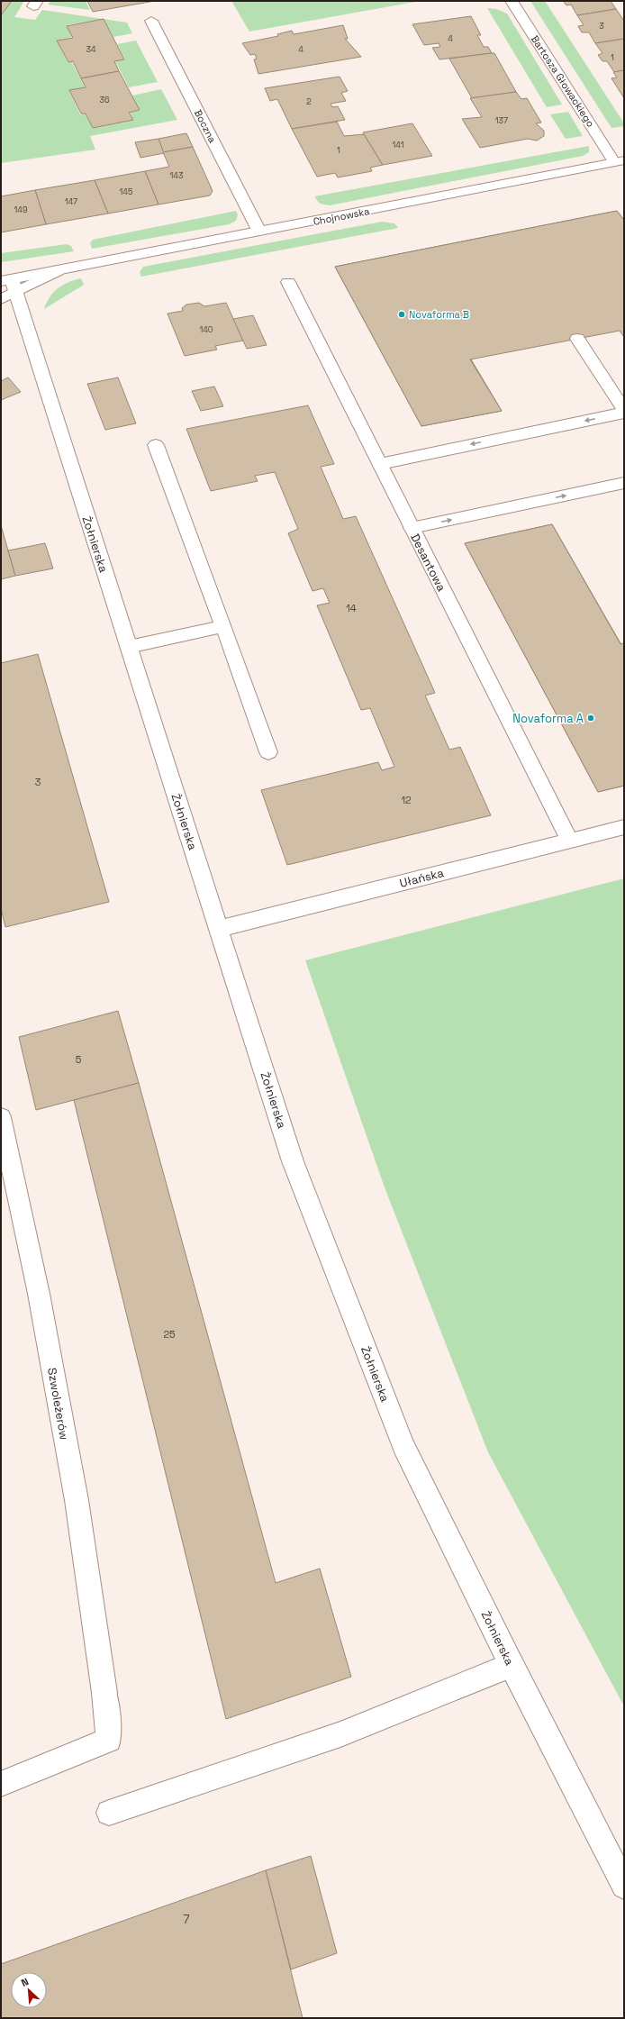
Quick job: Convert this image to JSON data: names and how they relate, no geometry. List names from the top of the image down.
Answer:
{
  "streets": {
    "street": [
      "Bartosza Głowackiego",
      "Boczna",
      "Chojnowska",
      "Żołnierska",
      "Desantowa",
      "Ułańska",
      "Szwoleżerów"
    ]
  },
  "crossings": [
    ["Bartosza Głowackiego", "Chojnowska"],
    ["Boczna", "Chojnowska"],
    ["Chojnowska", "Żołnierska"],
    ["Żołnierska", "Ułańska"],
    ["Desantowa", "Ułańska"]
  ],
  "places": ["Novaforma B", "Novaforma A"],
  "house_numbers": [
    "3",
    "4",
    "34",
    "4",
    "1",
    "36",
    "2",
    "137",
    "141",
    "1",
    "143",
    "145",
    "147",
    "149",
    "140",
    "14",
    "3",
    "12",
    "5",
    "25",
    "7"
  ],
  "north": "top left"
}
